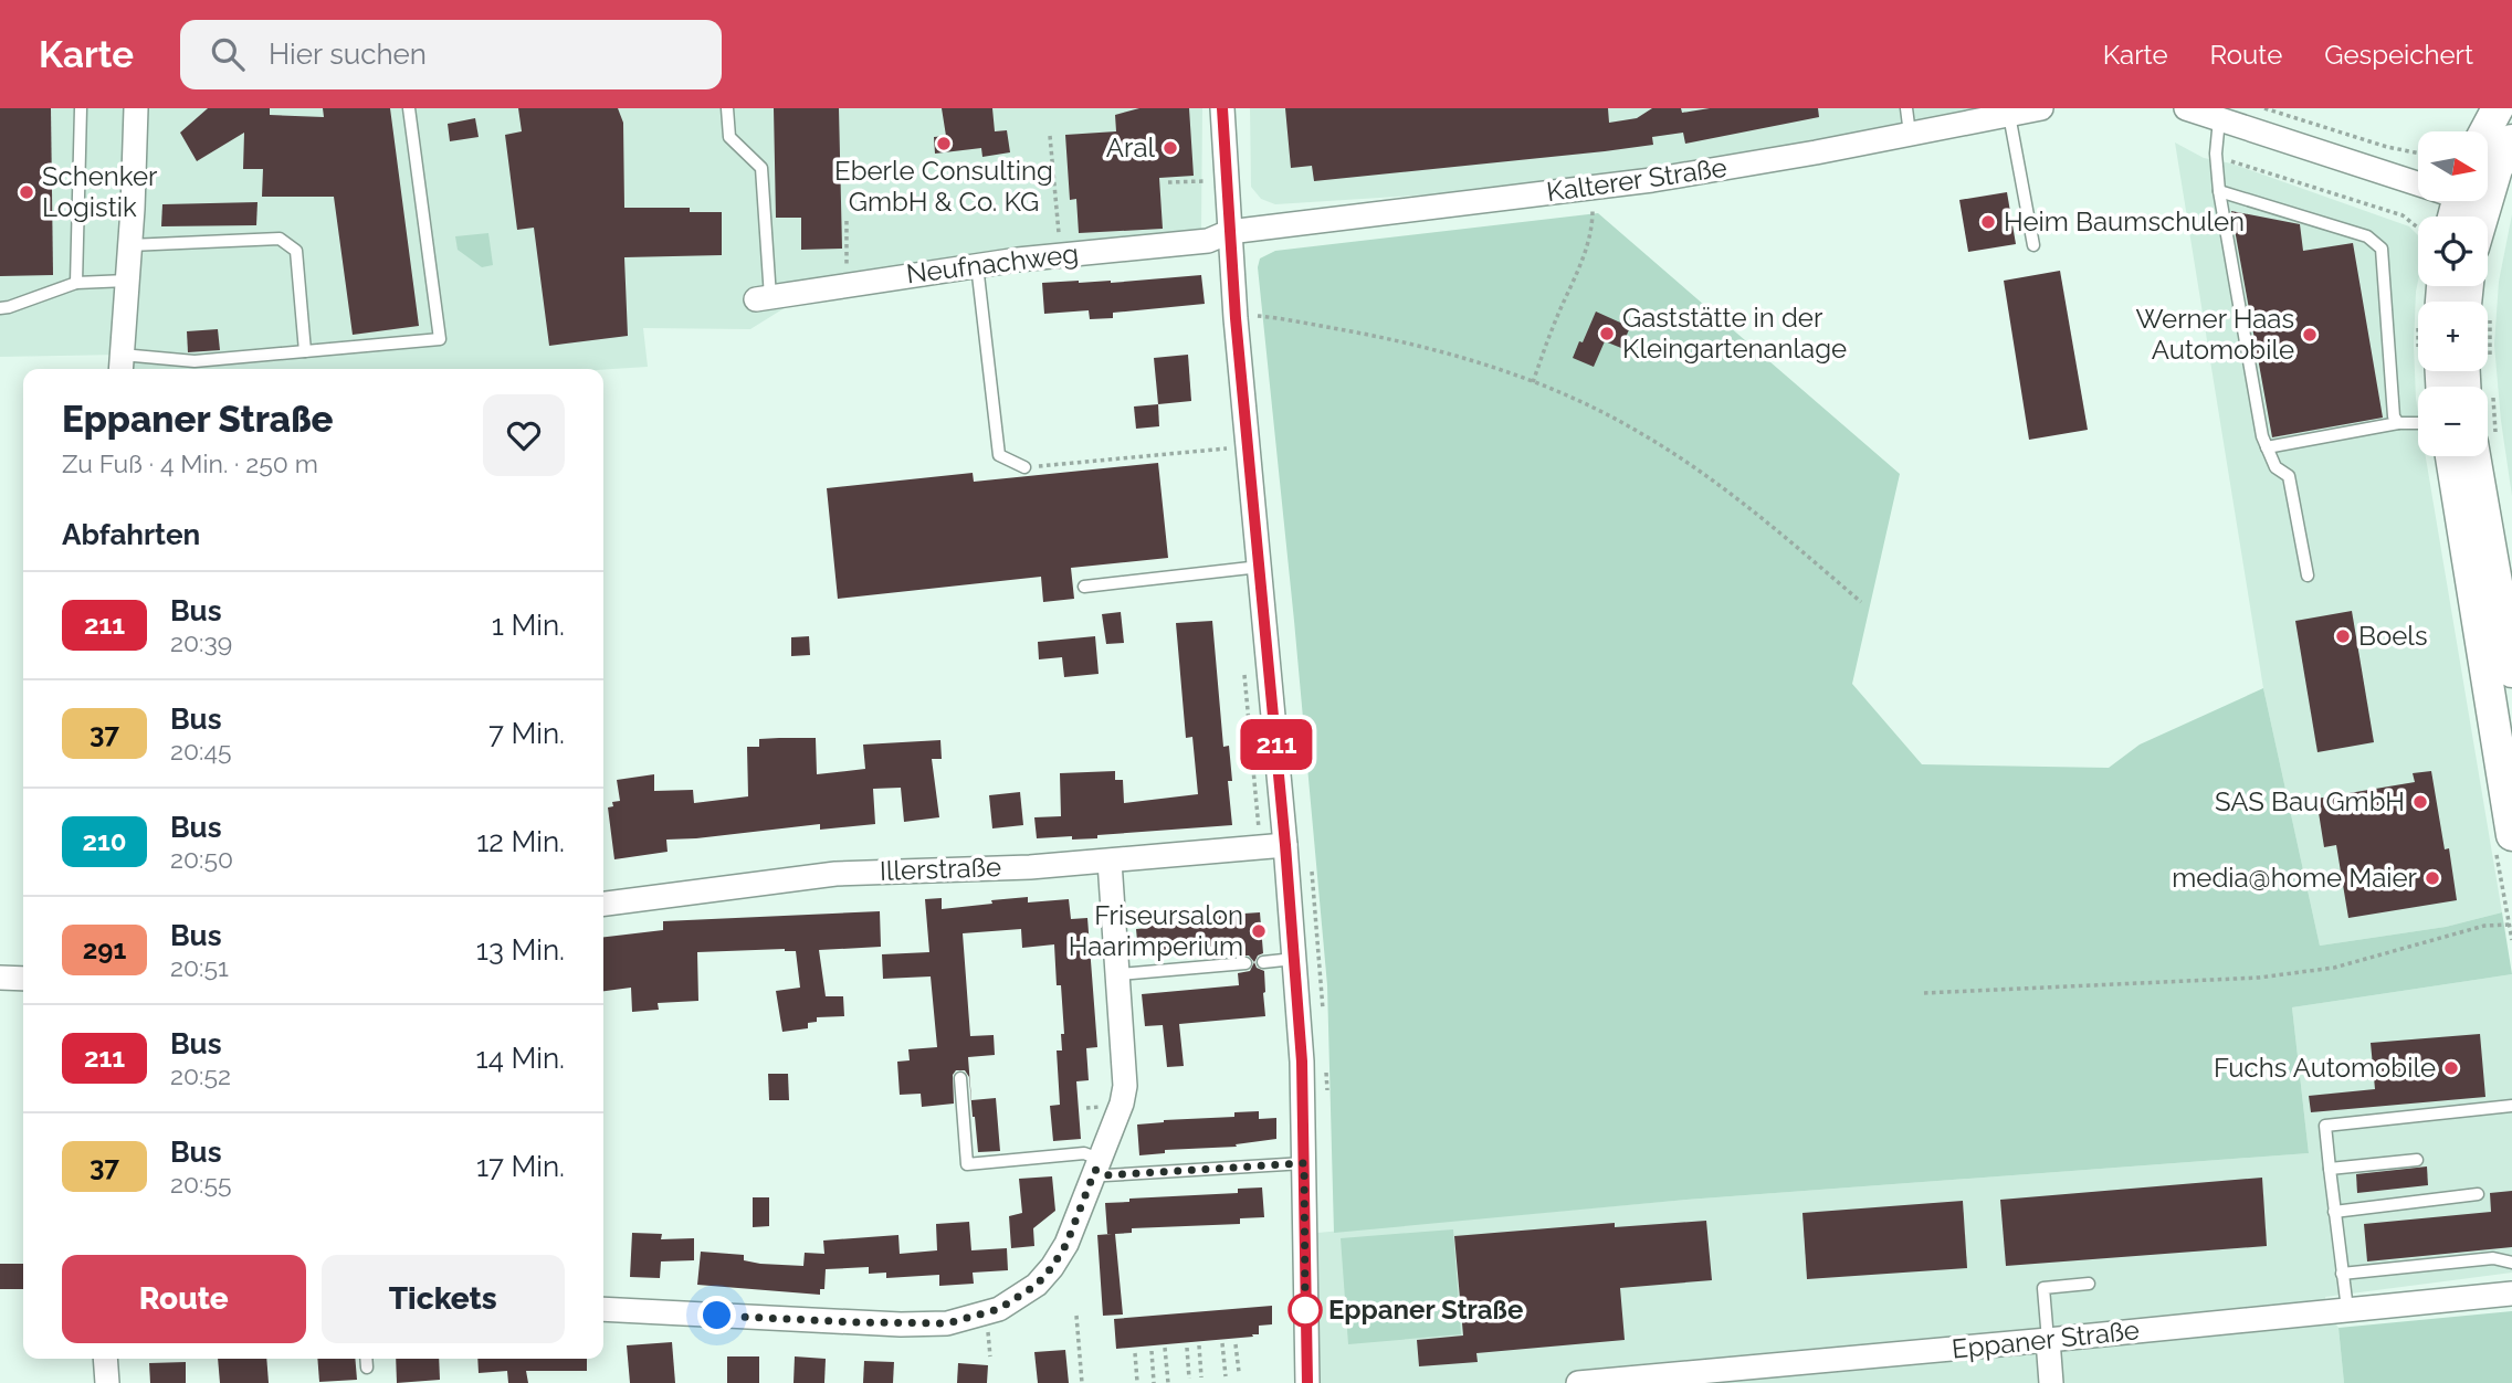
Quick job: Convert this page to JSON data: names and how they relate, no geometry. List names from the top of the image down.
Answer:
{
  "streets": {
    "street": [
      "Kalterer Straße",
      "Neufnachweg",
      "Illerstraße",
      "Eppaner Straße"
    ]
  },
  "crossings": [
    ["Kalterer Straße", "Neufnachweg"]
  ],
  "places": [
    "Eberle Consulting GmbH & Co. KG",
    "Aral",
    "Schenker Logistik",
    "Heim Baumschulen",
    "Gaststätte in der Kleingartenanlage",
    "Werner Haas Automobile",
    "Boels",
    "SAS Bau GmbH",
    "media@home Maier",
    "Friseursalon Haarimperium",
    "Fuchs Automobile",
    "Eppaner Straße"
  ],
  "lines": ["bus line 211"],
  "north": "right",
  "page": {
    "header": "Karte",
    "search": "Hier suchen",
    "nav": ["Karte", "Route", "Gespeichert"],
    "on_map": "211",
    "map_buttons": ["+", "−"],
    "heading": [
      ["Eppaner Straße", "Zu Fuß · 4 Min. · 250 m"],
      "Abfahrten"
    ],
    "list": [
      {
        "mark": "211",
        "name": "Bus",
        "note": "20:39",
        "value": "1 Min."
      },
      {
        "mark": "37",
        "name": "Bus",
        "note": "20:45",
        "value": "7 Min."
      },
      {
        "mark": "210",
        "name": "Bus",
        "note": "20:50",
        "value": "12 Min."
      },
      {
        "mark": "291",
        "name": "Bus",
        "note": "20:51",
        "value": "13 Min."
      },
      {
        "mark": "211",
        "name": "Bus",
        "note": "20:52",
        "value": "14 Min."
      },
      {
        "mark": "37",
        "name": "Bus",
        "note": "20:55",
        "value": "17 Min."
      }
    ],
    "buttons": ["Route", "Tickets"]
  }
}
